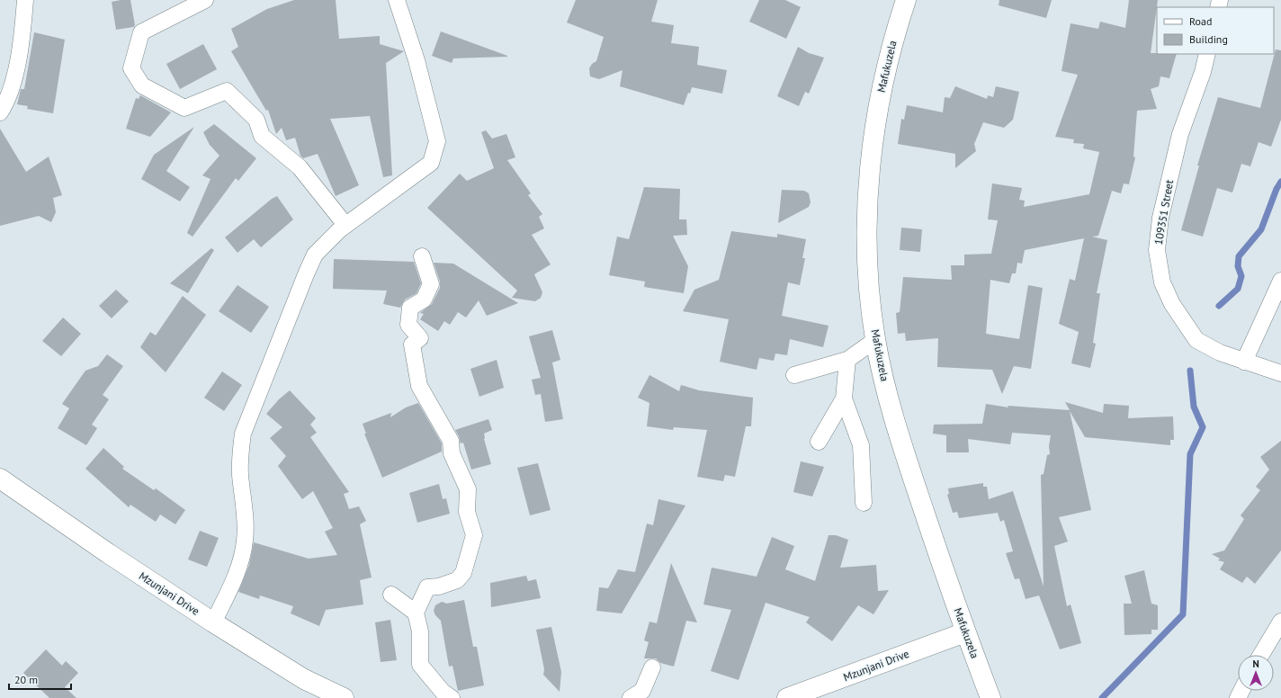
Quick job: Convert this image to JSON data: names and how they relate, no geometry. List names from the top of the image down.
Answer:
{
  "streets": {
    "main road": ["Mafukuzela", "Mzunjani Drive"],
    "street": ["109351 Street"]
  },
  "crossings": [
    ["Mafukuzela", "Mzunjani Drive"]
  ],
  "legend": ["Road", "Building"],
  "scale_bar": "20 m",
  "north": "top"
}
